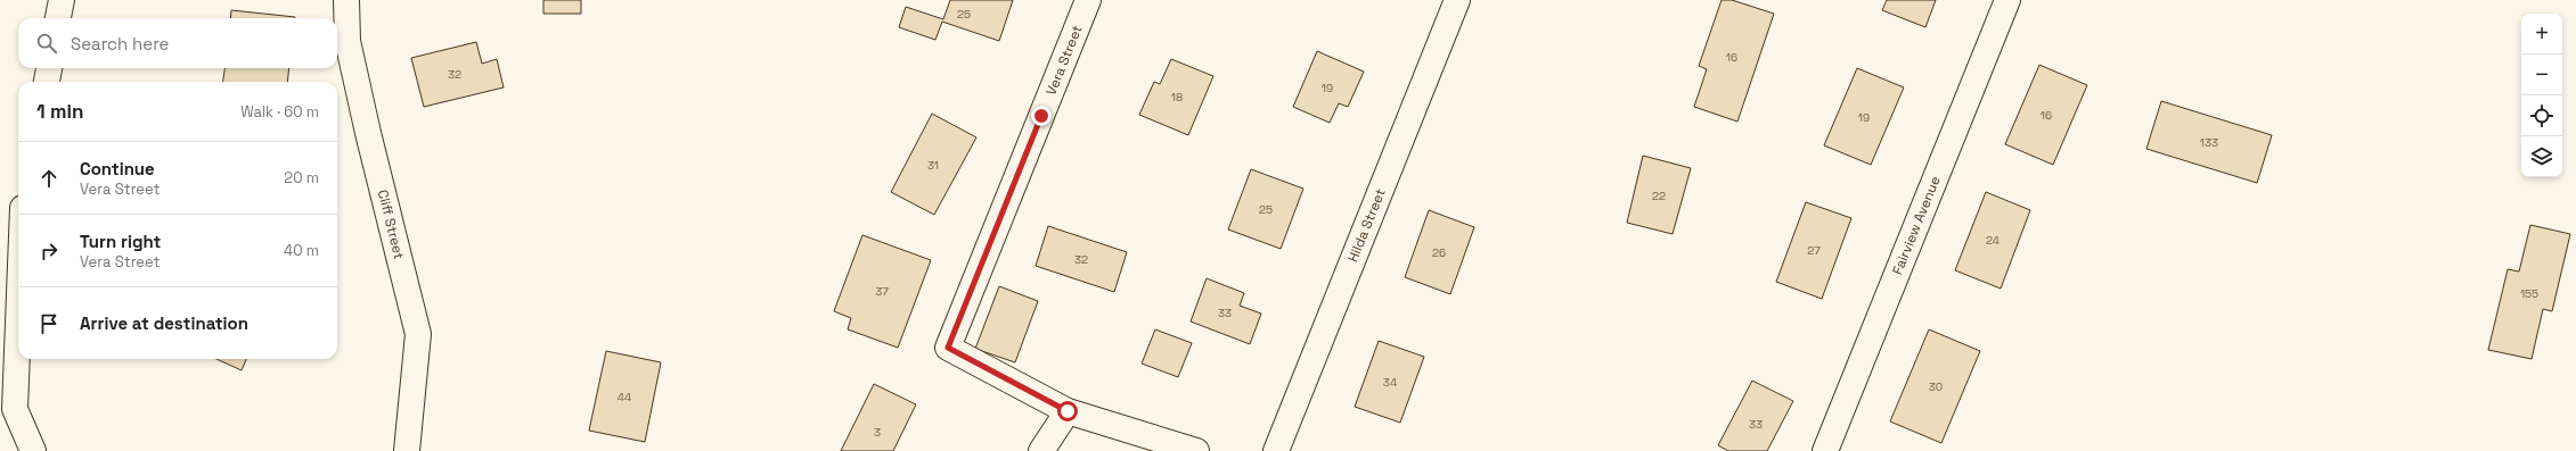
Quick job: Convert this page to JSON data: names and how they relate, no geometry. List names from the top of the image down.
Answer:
{
  "streets": {
    "street": [
      "Vera Street",
      "Cliff Street",
      "Hilda Street",
      "Fairview Avenue"
    ]
  },
  "house_numbers": [
    "25",
    "16",
    "32",
    "19",
    "18",
    "16",
    "19",
    "133",
    "31",
    "22",
    "25",
    "24",
    "27",
    "26",
    "32",
    "37",
    "155",
    "33",
    "34",
    "30",
    "44",
    "33",
    "3"
  ],
  "page": {
    "map_buttons": ["+", "−"],
    "search": "Search here",
    "heading": ["1 min", "Walk · 60 m"],
    "list": [
      ["Continue", "Vera Street", "20 m"],
      ["Turn right", "Vera Street", "40 m"],
      "Arrive at destination"
    ]
  }
}
